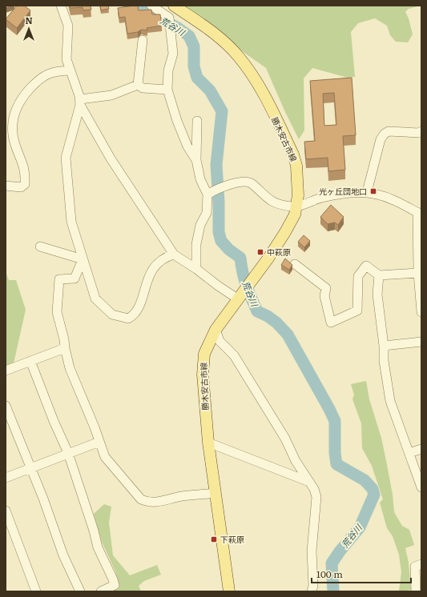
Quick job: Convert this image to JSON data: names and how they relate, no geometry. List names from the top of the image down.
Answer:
{
  "streets": {
    "main road": ["勝木安古市線"]
  },
  "water": ["荒谷川"],
  "places": {
    "transit": ["光ヶ丘団地口", "中萩原", "下萩原"]
  },
  "scale_bar": "100 m",
  "north": "top"
}
